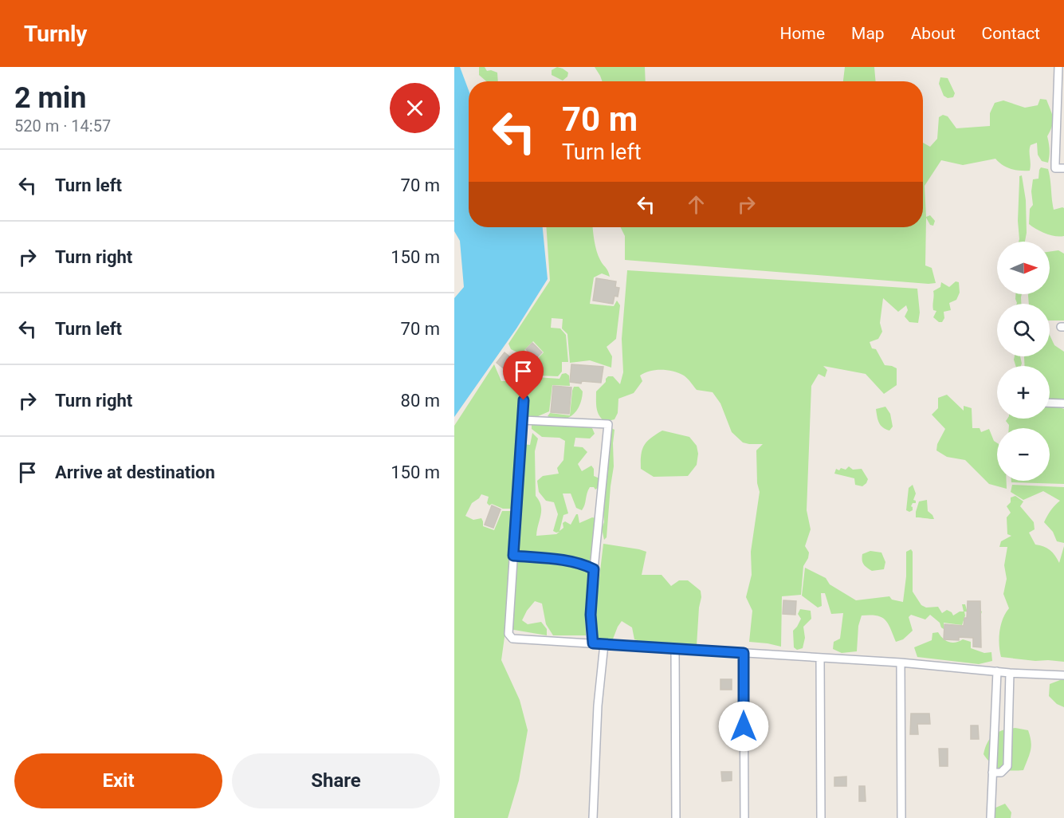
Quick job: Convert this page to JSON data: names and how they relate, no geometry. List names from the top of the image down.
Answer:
{
  "north": "right",
  "page": {
    "header": "Turnly",
    "nav": [
      "Home",
      "Map",
      "About",
      "Contact"
    ],
    "heading": ["2 min", "520 m · 14:57"],
    "turn": ["70 m", "Turn left"],
    "list": [
      {
        "name": "Turn left",
        "value": "70 m"
      },
      {
        "name": "Turn right",
        "value": "150 m"
      },
      {
        "name": "Turn left",
        "value": "70 m"
      },
      {
        "name": "Turn right",
        "value": "80 m"
      },
      {
        "name": "Arrive at destination",
        "value": "150 m"
      }
    ],
    "map_buttons": ["+", "−"],
    "buttons": ["Exit", "Share"]
  }
}
